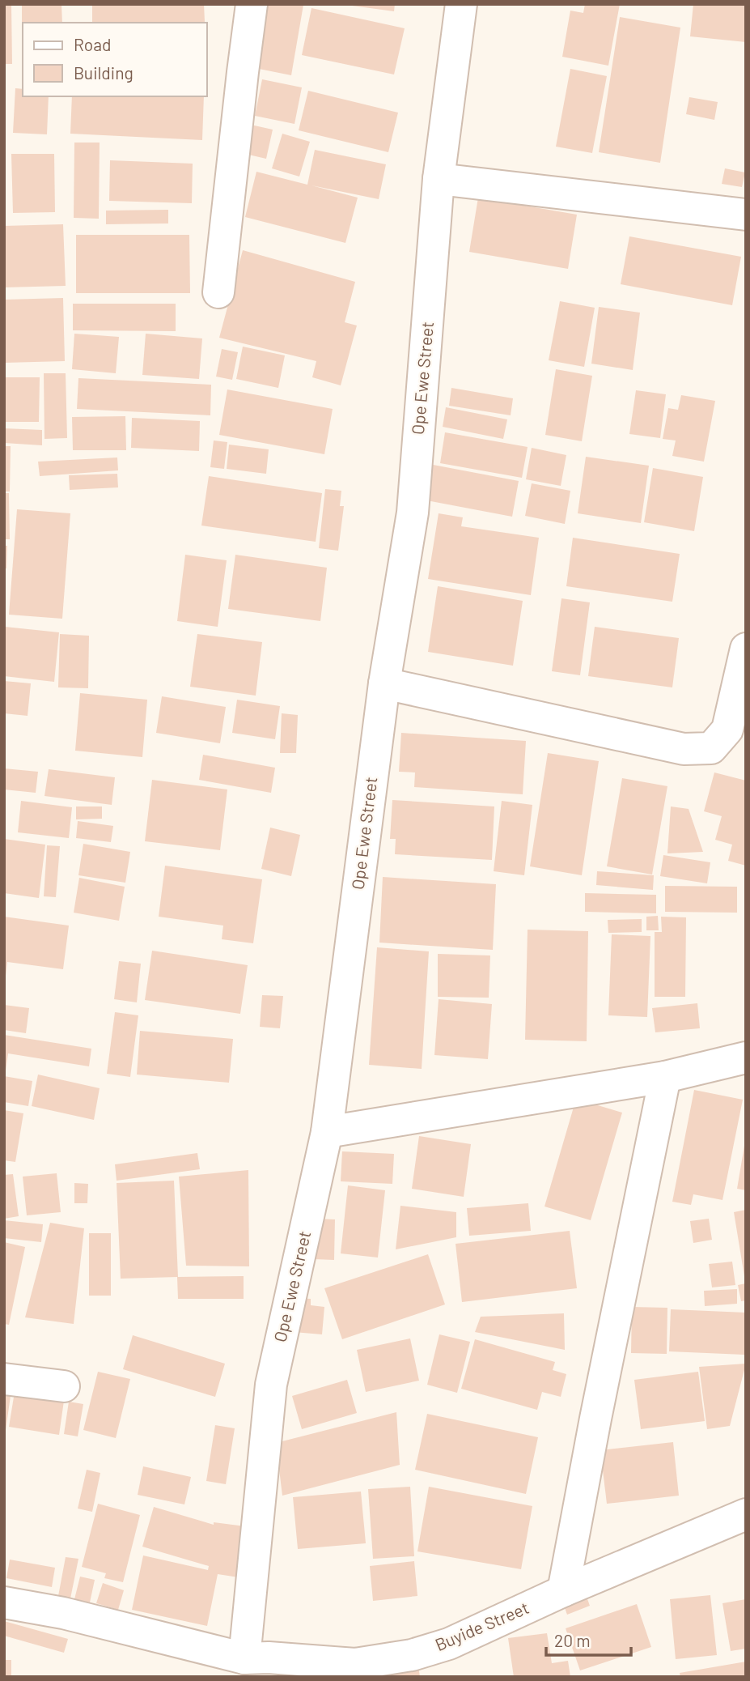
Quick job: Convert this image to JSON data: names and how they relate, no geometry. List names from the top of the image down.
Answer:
{
  "streets": {
    "street": ["Ope Ewe Street", "Buyide Street"]
  },
  "crossings": [
    ["Ope Ewe Street", "Buyide Street"]
  ],
  "legend": ["Road", "Building"],
  "scale_bar": "20 m"
}
